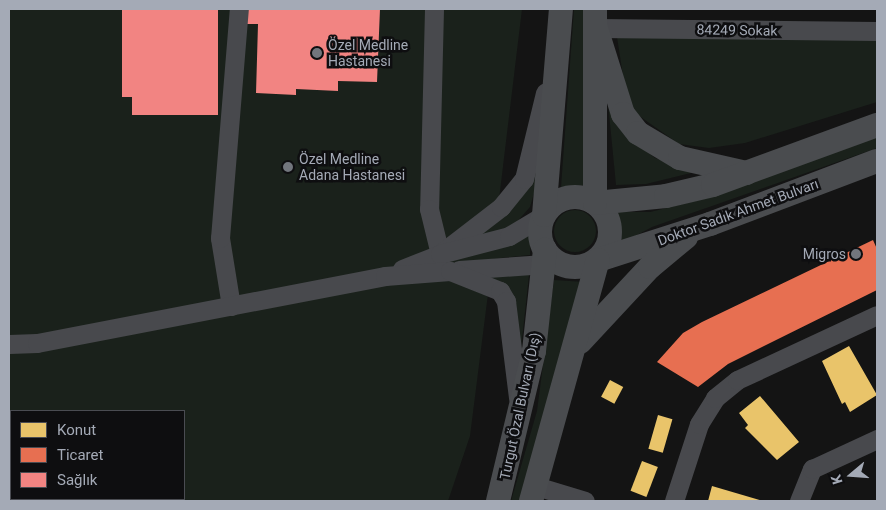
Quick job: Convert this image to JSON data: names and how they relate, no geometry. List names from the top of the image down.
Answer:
{
  "streets": {
    "main road": ["Doktor Sadık Ahmet Bulvarı", "Turgut Özal Bulvarı (Dış)"],
    "street": ["84249 Sokak"]
  },
  "crossings": [
    ["Doktor Sadık Ahmet Bulvarı", "Turgut Özal Bulvarı (Dış)"]
  ],
  "places": ["Özel Medline Hastanesi", "Özel Medline Adana Hastanesi", "Migros"],
  "legend": ["Konut", "Ticaret", "Sağlık"],
  "north": "left"
}
